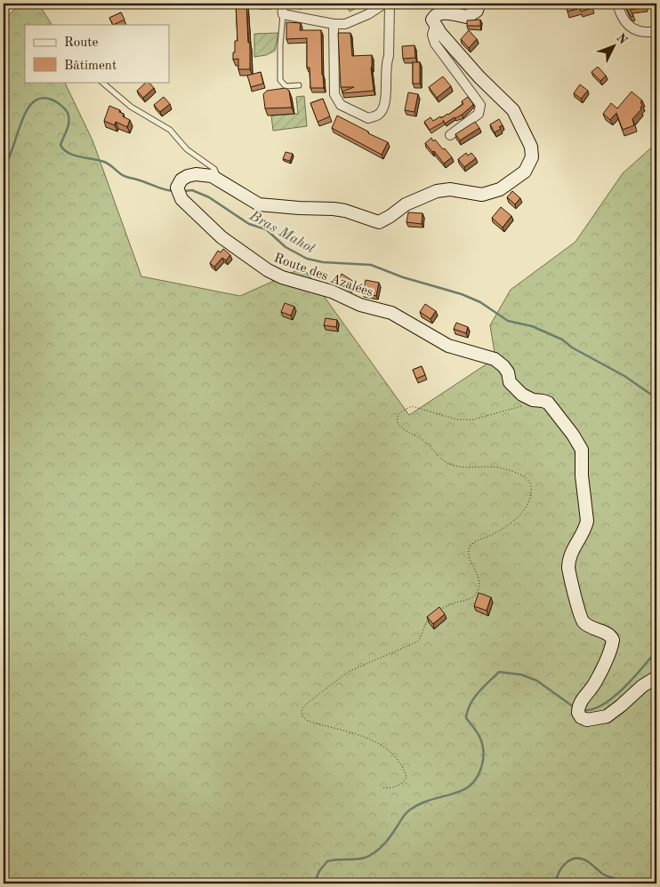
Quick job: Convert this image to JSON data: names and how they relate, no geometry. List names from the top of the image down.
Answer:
{
  "streets": {
    "main road": ["Route des Azalées"]
  },
  "water": ["Bras Mahot"],
  "legend": ["Route", "Bâtiment"],
  "north": "top right"
}
